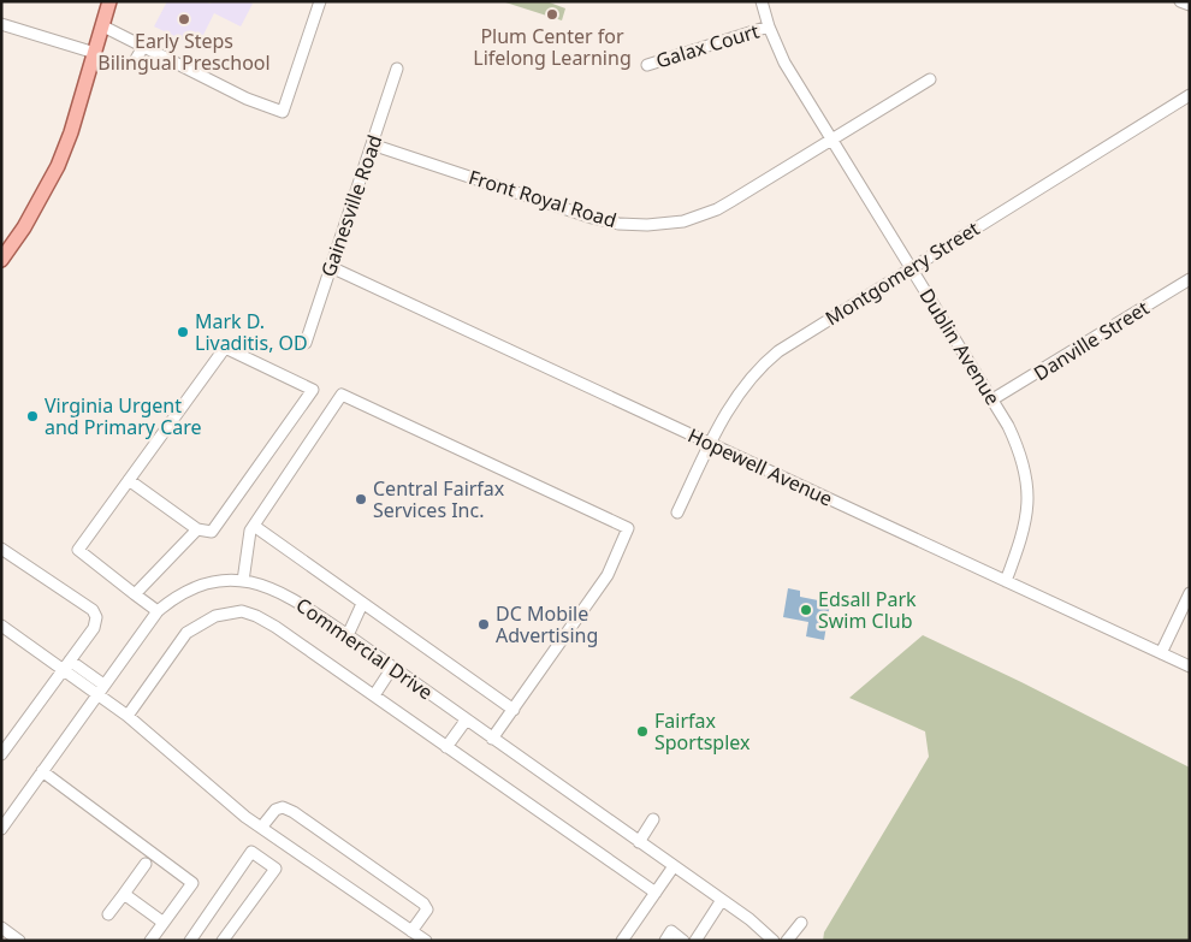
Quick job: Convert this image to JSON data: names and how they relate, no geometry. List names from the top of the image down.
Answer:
{
  "streets": {
    "street": [
      "Galax Court",
      "Front Royal Road",
      "Gainesville Road",
      "Montgomery Street",
      "Danville Street",
      "Dublin Avenue",
      "Hopewell Avenue",
      "Commercial Drive"
    ]
  },
  "crossings": [
    ["Galax Court", "Dublin Avenue"],
    ["Front Royal Road", "Gainesville Road"],
    ["Front Royal Road", "Dublin Avenue"],
    ["Gainesville Road", "Hopewell Avenue"],
    ["Montgomery Street", "Dublin Avenue"],
    ["Montgomery Street", "Hopewell Avenue"],
    ["Danville Street", "Dublin Avenue"],
    ["Dublin Avenue", "Hopewell Avenue"]
  ],
  "places": [
    "Plum Center for Lifelong Learning",
    "Early Steps Bilingual Preschool",
    "Mark D. Livaditis, OD",
    "Virginia Urgent and Primary Care",
    "Central Fairfax Services Inc.",
    "Edsall Park Swim Club",
    "DC Mobile Advertising",
    "Fairfax Sportsplex"
  ]
}
